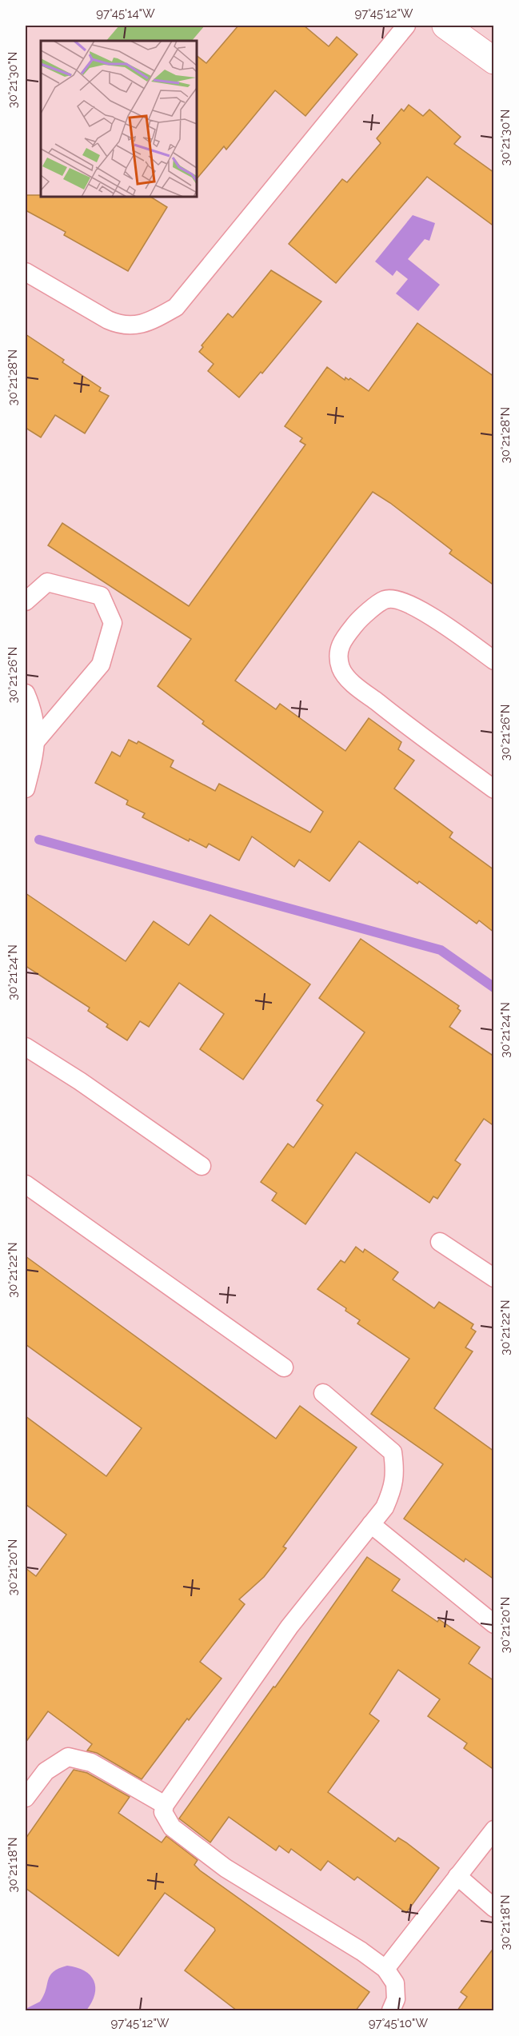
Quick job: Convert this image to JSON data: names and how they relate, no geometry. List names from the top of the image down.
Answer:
{
  "coordinates": [
    "97°45'14\"W",
    "97°45'12\"W",
    "30°21'30\"N",
    "30°21'28\"N",
    "30°21'26\"N",
    "30°21'24\"N",
    "30°21'22\"N",
    "30°21'20\"N",
    "30°21'18\"N",
    "97°45'10\"W"
  ]
}
